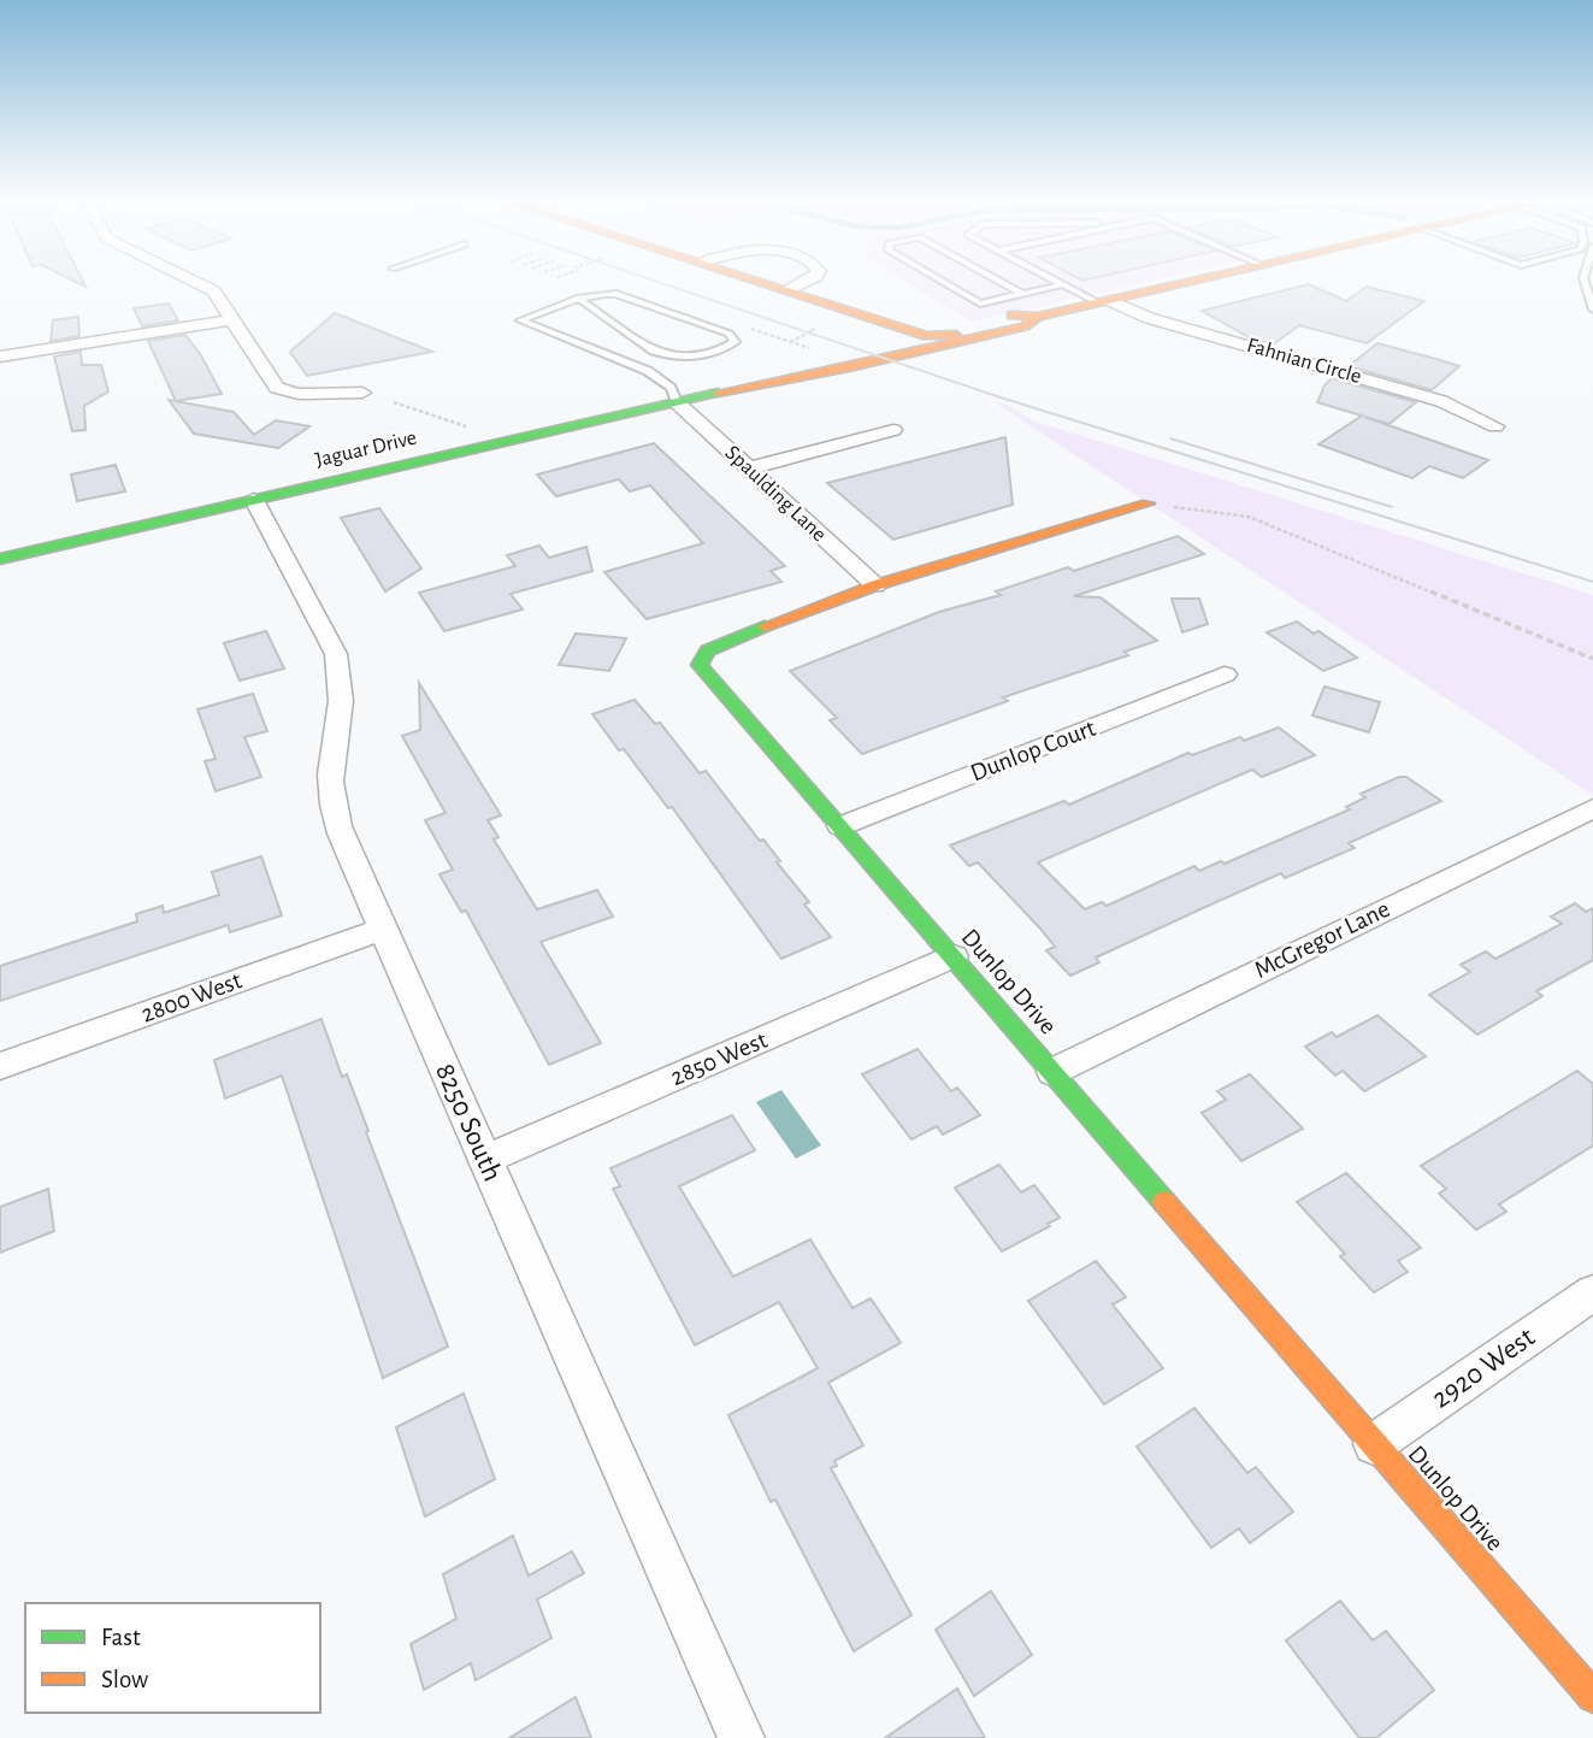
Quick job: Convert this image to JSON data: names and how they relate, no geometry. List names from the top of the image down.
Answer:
{
  "streets": {
    "main road": ["Jaguar Drive", "Dunlop Drive"],
    "street": [
      "Fahnian Circle",
      "Spaulding Lane",
      "Dunlop Court",
      "McGregor Lane",
      "2800 West",
      "2850 West",
      "8250 South",
      "2920 West"
    ]
  },
  "crossings": [
    ["Fahnian Circle", "Jaguar Drive"],
    ["Jaguar Drive", "Spaulding Lane"],
    ["Jaguar Drive", "8250 South"],
    ["Spaulding Lane", "Dunlop Drive"],
    ["Dunlop Court", "Dunlop Drive"],
    ["McGregor Lane", "Dunlop Drive"],
    ["Dunlop Drive", "2850 West"],
    ["Dunlop Drive", "2920 West"],
    ["2800 West", "8250 South"],
    ["2850 West", "8250 South"]
  ],
  "legend": ["Fast", "Slow"]
}
